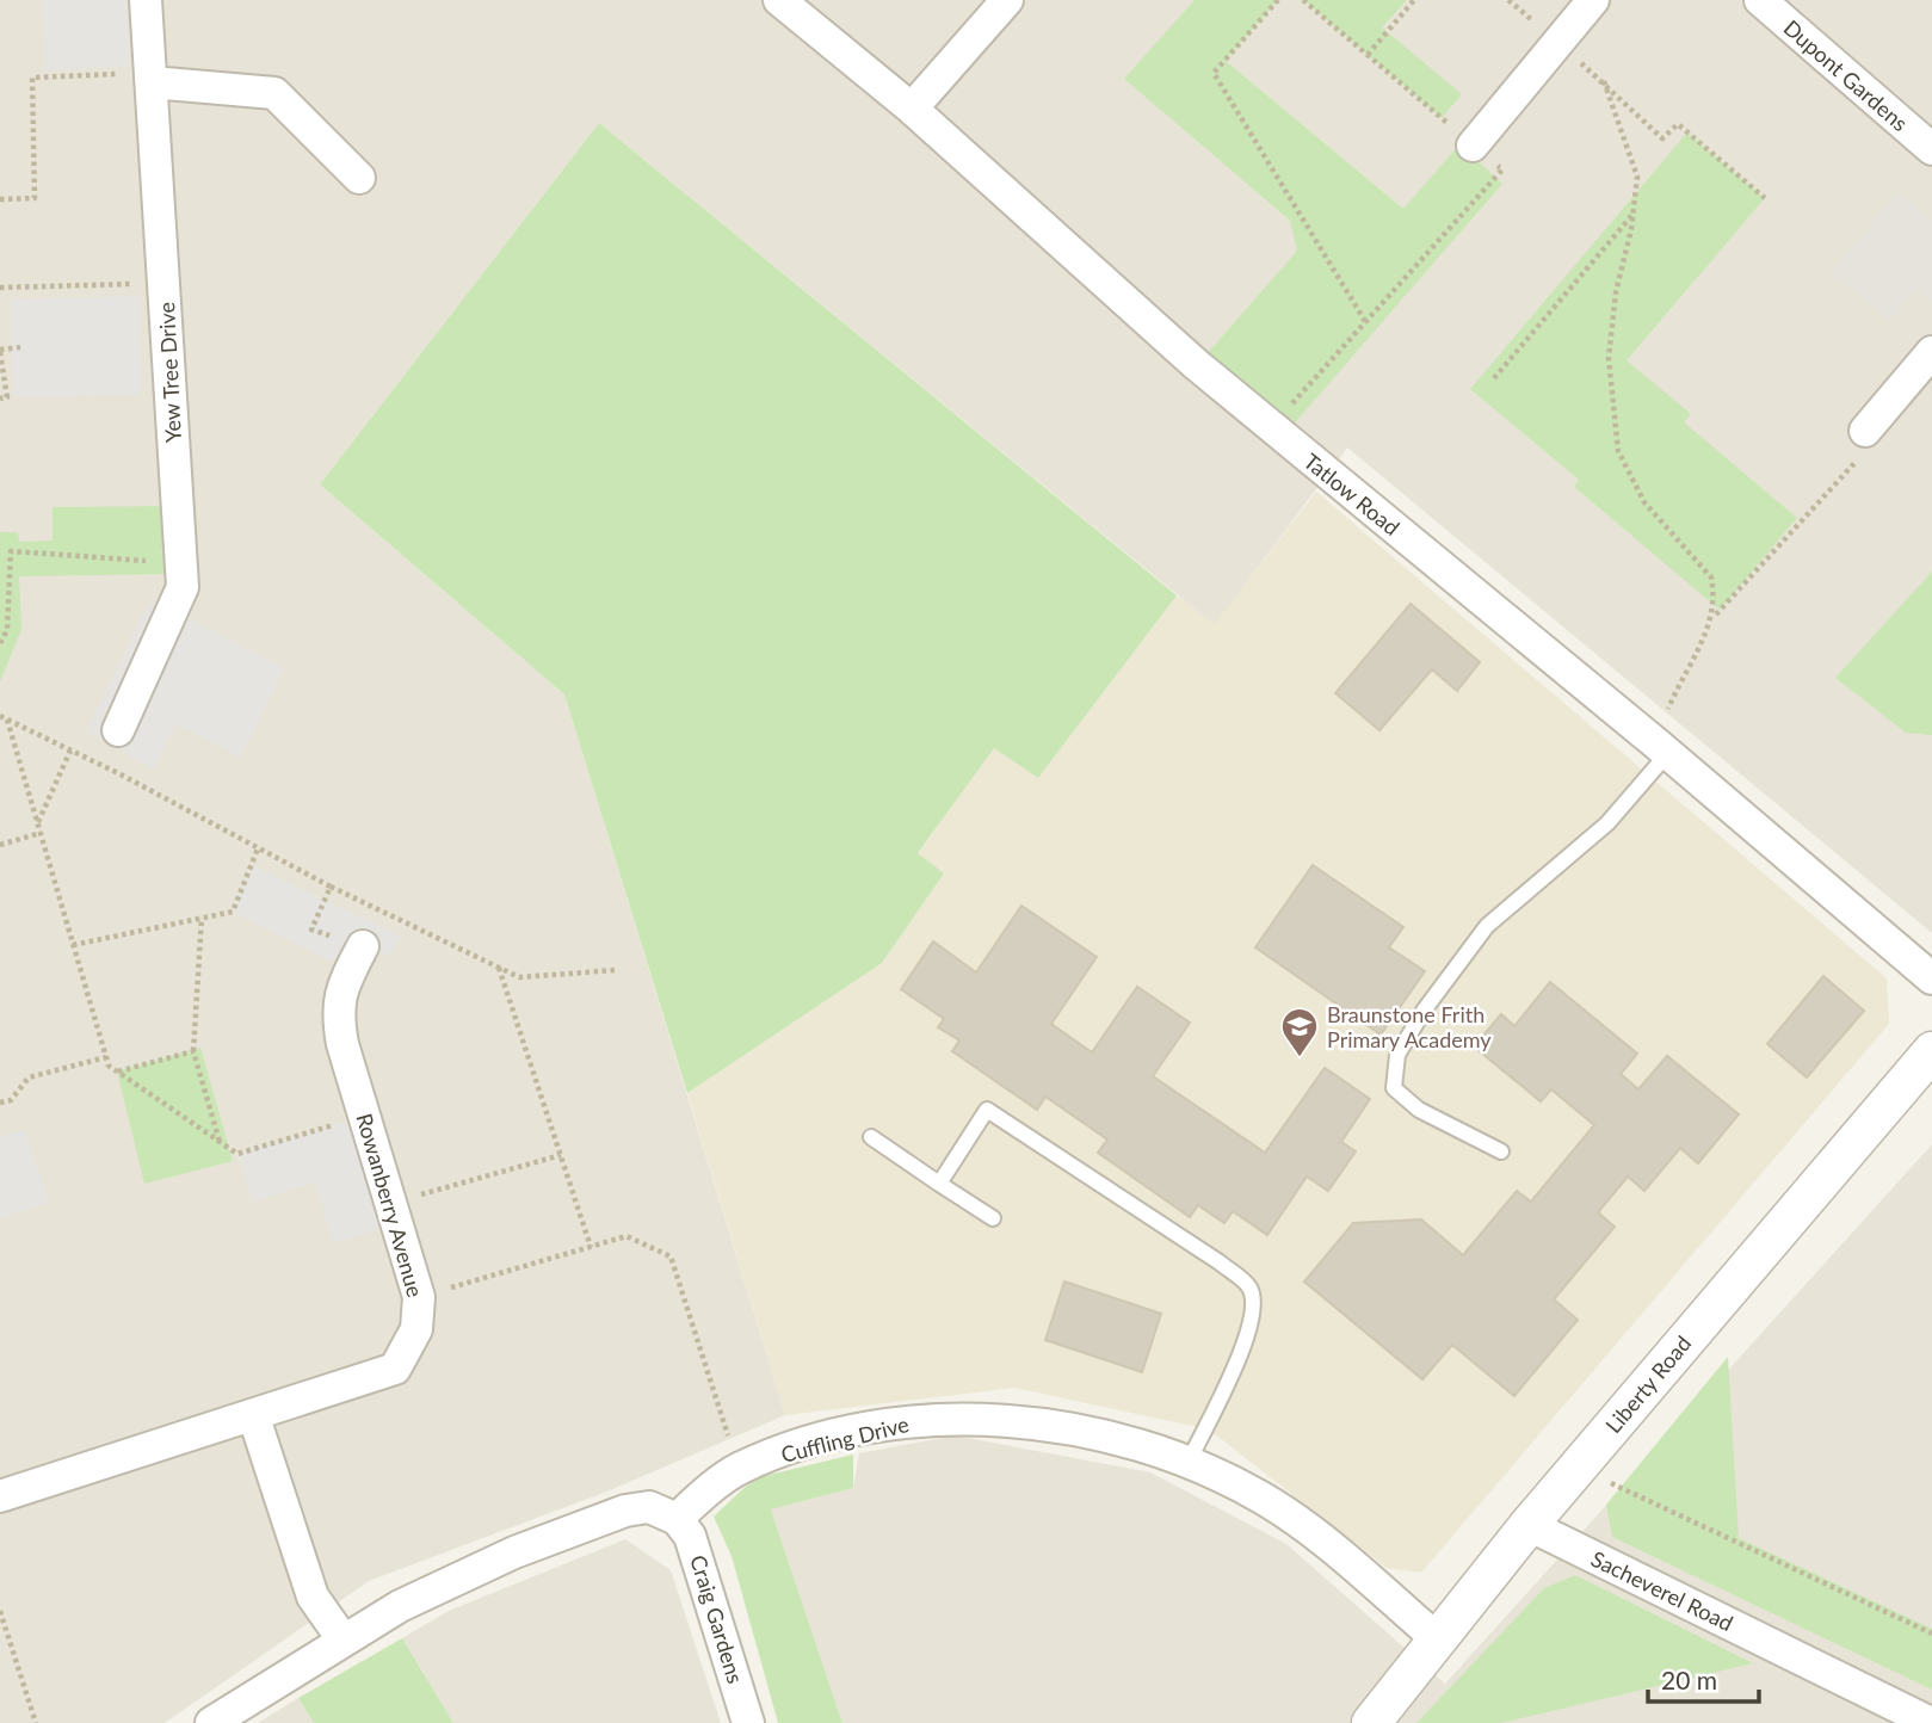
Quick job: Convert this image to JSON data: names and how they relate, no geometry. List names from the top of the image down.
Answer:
{
  "streets": {
    "street": [
      "Dupont Gardens",
      "Yew Tree Drive",
      "Tatlow Road",
      "Rowanberry Avenue",
      "Liberty Road",
      "Cuffling Drive",
      "Sacheverel Road",
      "Craig Gardens"
    ]
  },
  "crossings": [
    ["Liberty Road", "Cuffling Drive"],
    ["Liberty Road", "Sacheverel Road"],
    ["Cuffling Drive", "Craig Gardens"]
  ],
  "places": {
    "school or university": ["Braunstone Frith Primary Academy"]
  },
  "scale_bar": "20 m"
}
